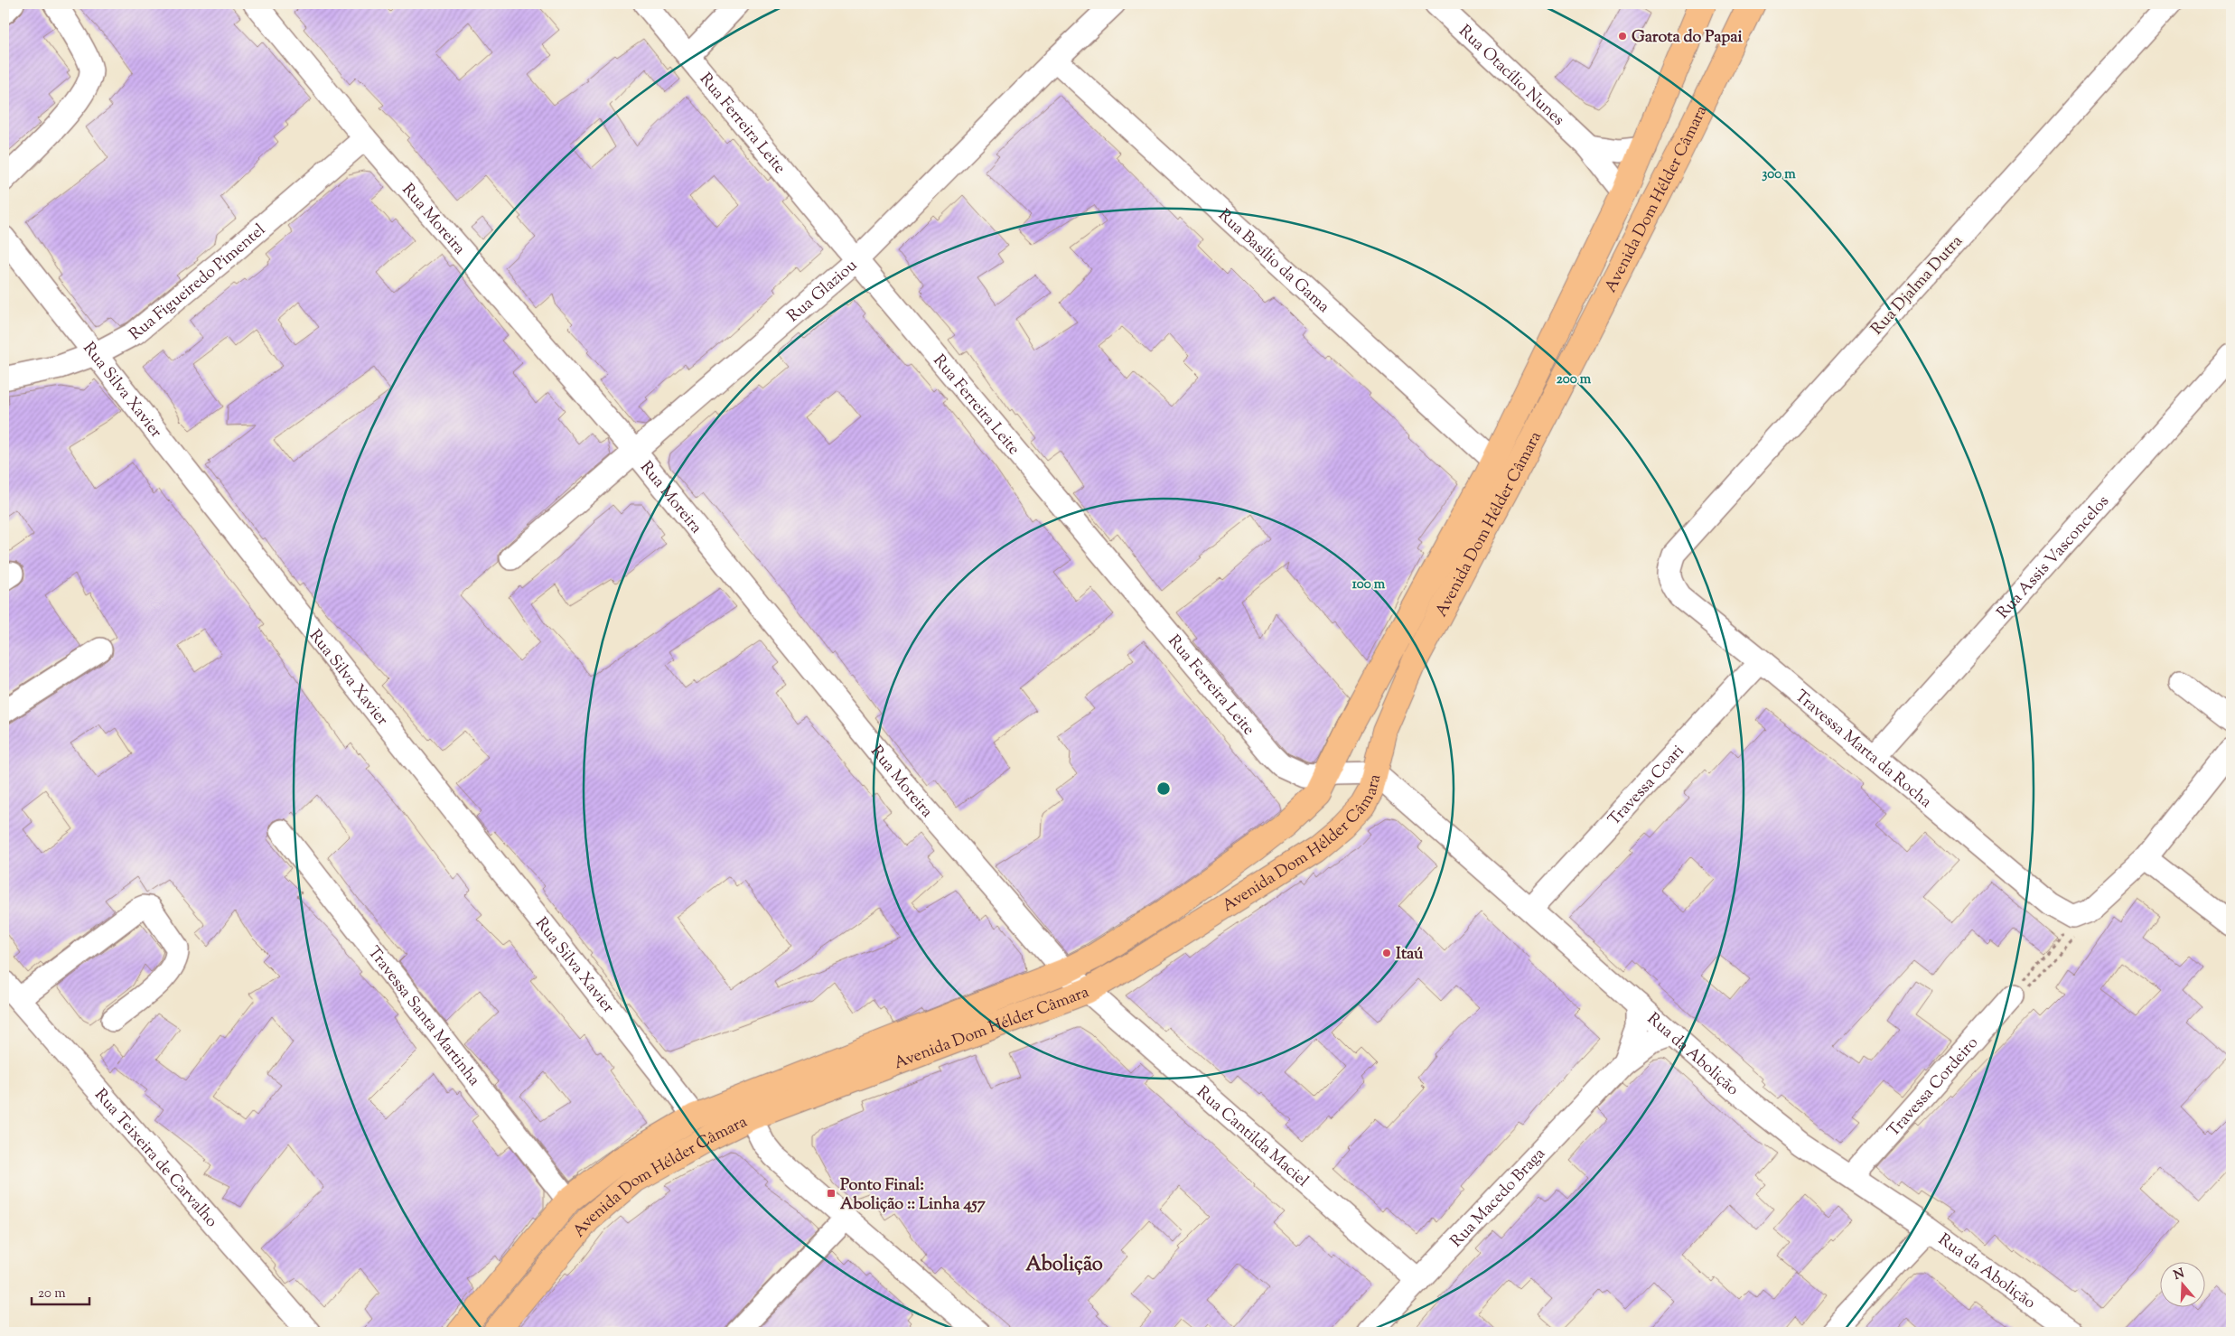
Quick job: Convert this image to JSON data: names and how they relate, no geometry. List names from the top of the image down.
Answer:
{
  "streets": {
    "main road": ["Avenida Dom Hélder Câmara"],
    "street": [
      "Rua Otacílio Nunes",
      "Rua Ferreira Leite",
      "Rua Moreira",
      "Rua Basílio da Gama",
      "Rua Figueiredo Pimentel",
      "Rua Djalma Dutra",
      "Rua Glaziou",
      "Rua Silva Xavier",
      "Rua Assis Vasconcelos",
      "Travessa Marta da Rocha",
      "Travessa Coari",
      "Travessa Santa Martinha",
      "Rua da Abolição",
      "Travessa Cordeiro",
      "Rua Cantilda Maciel",
      "Rua Teixeira de Carvalho",
      "Rua Macedo Braga"
    ]
  },
  "crossings": [
    ["Rua Otacílio Nunes", "Avenida Dom Hélder Câmara"],
    ["Rua Ferreira Leite", "Avenida Dom Hélder Câmara"],
    ["Rua Ferreira Leite", "Rua Glaziou"],
    ["Avenida Dom Hélder Câmara", "Rua Moreira"],
    ["Avenida Dom Hélder Câmara", "Rua Basílio da Gama"],
    ["Avenida Dom Hélder Câmara", "Rua Silva Xavier"],
    ["Avenida Dom Hélder Câmara", "Travessa Santa Martinha"],
    ["Avenida Dom Hélder Câmara", "Rua da Abolição"],
    ["Avenida Dom Hélder Câmara", "Rua Cantilda Maciel"],
    ["Rua Moreira", "Rua Figueiredo Pimentel"],
    ["Rua Moreira", "Rua Glaziou"],
    ["Rua Moreira", "Rua Cantilda Maciel"],
    ["Rua Basílio da Gama", "Rua Glaziou"],
    ["Rua Figueiredo Pimentel", "Rua Silva Xavier"],
    ["Rua Djalma Dutra", "Travessa Marta da Rocha"],
    ["Rua Assis Vasconcelos", "Travessa Marta da Rocha"],
    ["Travessa Marta da Rocha", "Travessa Coari"],
    ["Travessa Coari", "Rua da Abolição"],
    ["Rua da Abolição", "Travessa Cordeiro"],
    ["Rua da Abolição", "Rua Macedo Braga"],
    ["Rua Cantilda Maciel", "Rua Macedo Braga"]
  ],
  "districts": ["Abolição"],
  "places": {
    "other": ["Garota do Papai", "Itaú"],
    "transit": ["Ponto Final: Abolição :: Linha 457"]
  },
  "scale_bar": "20 m",
  "north": "top",
  "rings": ["300 m", "200 m", "100 m"]
}
